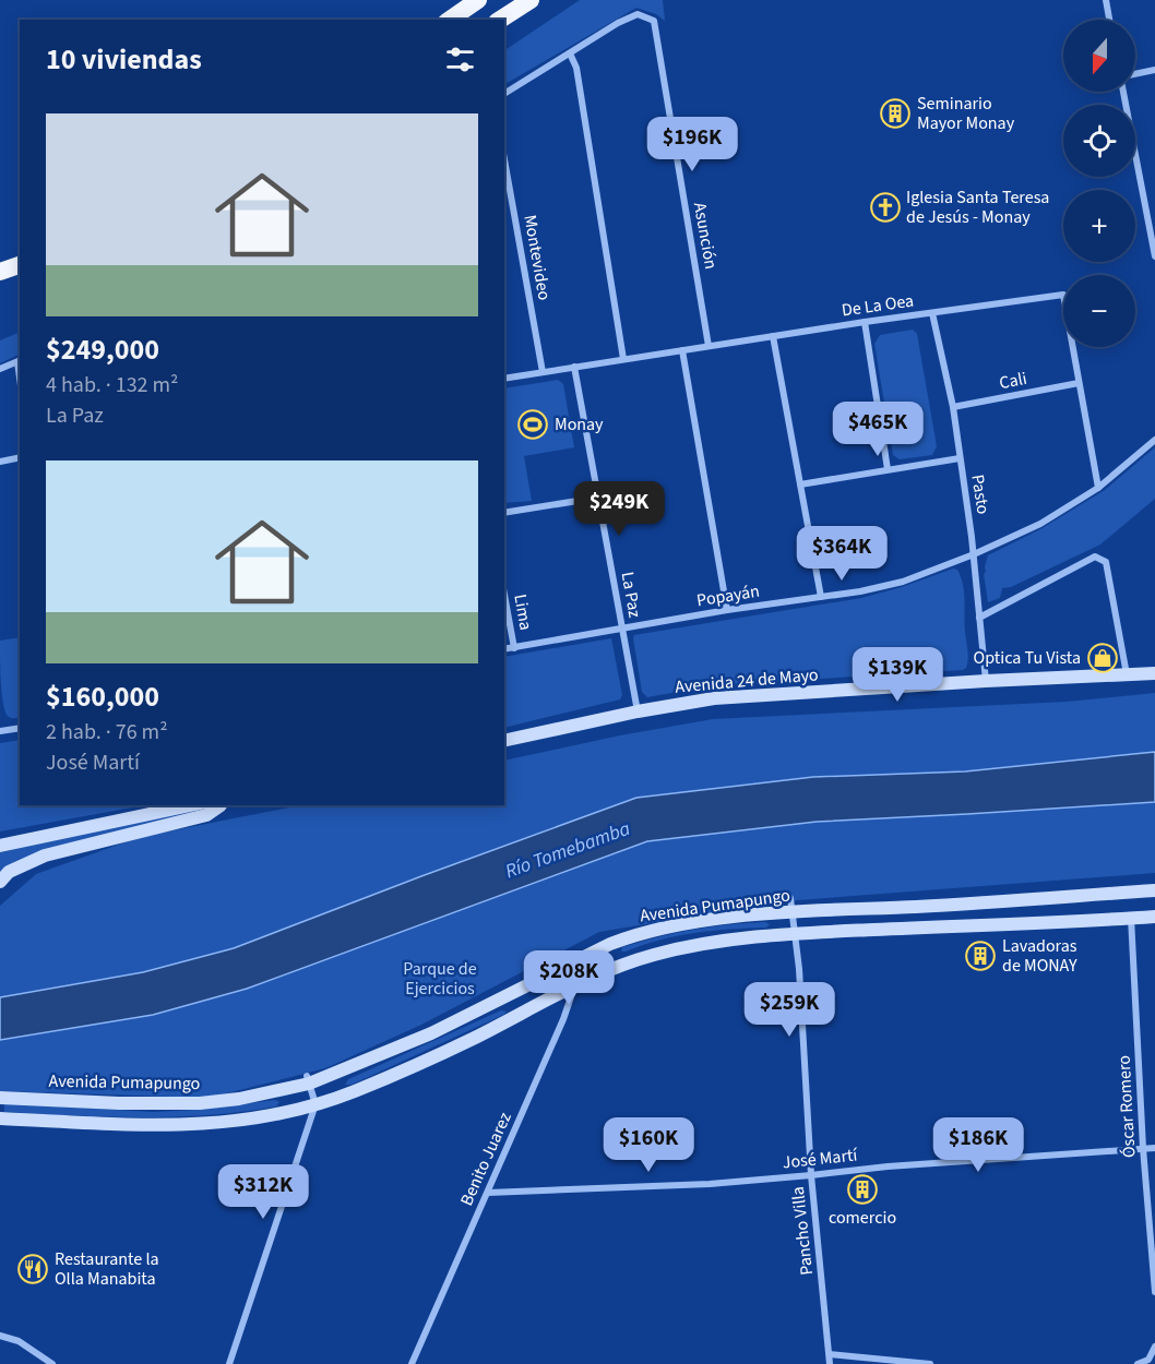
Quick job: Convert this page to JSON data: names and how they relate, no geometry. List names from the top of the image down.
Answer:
{
  "streets": {
    "main road": ["Avenida 24 de Mayo", "Avenida Pumapungo"],
    "street": [
      "Asunción",
      "Montevideo",
      "De La Oea",
      "Cali",
      "Pasto",
      "La Paz",
      "Popayán",
      "Lima",
      "Óscar Romero",
      "Benito Juarez",
      "José Martí",
      "Pancho Villa"
    ]
  },
  "crossings": [
    ["Asunción", "De La Oea"],
    ["Montevideo", "De La Oea"],
    ["De La Oea", "Cali"],
    ["De La Oea", "Pasto"],
    ["De La Oea", "La Paz"],
    ["De La Oea", "Popayán"],
    ["Cali", "Pasto"],
    ["Pasto", "Popayán"],
    ["Pasto", "Avenida 24 de Mayo"],
    ["La Paz", "Popayán"],
    ["La Paz", "Avenida 24 de Mayo"],
    ["Popayán", "Lima"],
    ["Avenida Pumapungo", "Óscar Romero"],
    ["Avenida Pumapungo", "Benito Juarez"],
    ["Avenida Pumapungo", "Pancho Villa"],
    ["Óscar Romero", "José Martí"],
    ["Benito Juarez", "José Martí"],
    ["José Martí", "Pancho Villa"]
  ],
  "water": ["Río Tomebamba"],
  "parks": ["Parque de Ejercicios"],
  "places": {
    "building": ["Seminario Mayor Monay", "Lavadoras de MONAY", "comercio"],
    "church": ["Iglesia Santa Teresa de Jesús - Monay"],
    "sports": ["Monay"],
    "shop": ["Optica Tu Vista"],
    "restaurant": ["Restaurante la Olla Manabita"]
  },
  "north": "bottom",
  "page": {
    "map_buttons": ["+", "−"],
    "heading": "10 viviendas",
    "list": [
      {
        "name": "$249,000",
        "note": "4 hab. · 132 m² · La Paz"
      },
      {
        "name": "$160,000",
        "note": "2 hab. · 76 m² · José Martí"
      }
    ],
    "price": [
      "$196K",
      "$465K",
      "$249K",
      "$364K",
      "$139K",
      "$208K",
      "$259K",
      "$160K",
      "$186K",
      "$312K"
    ]
  }
}
